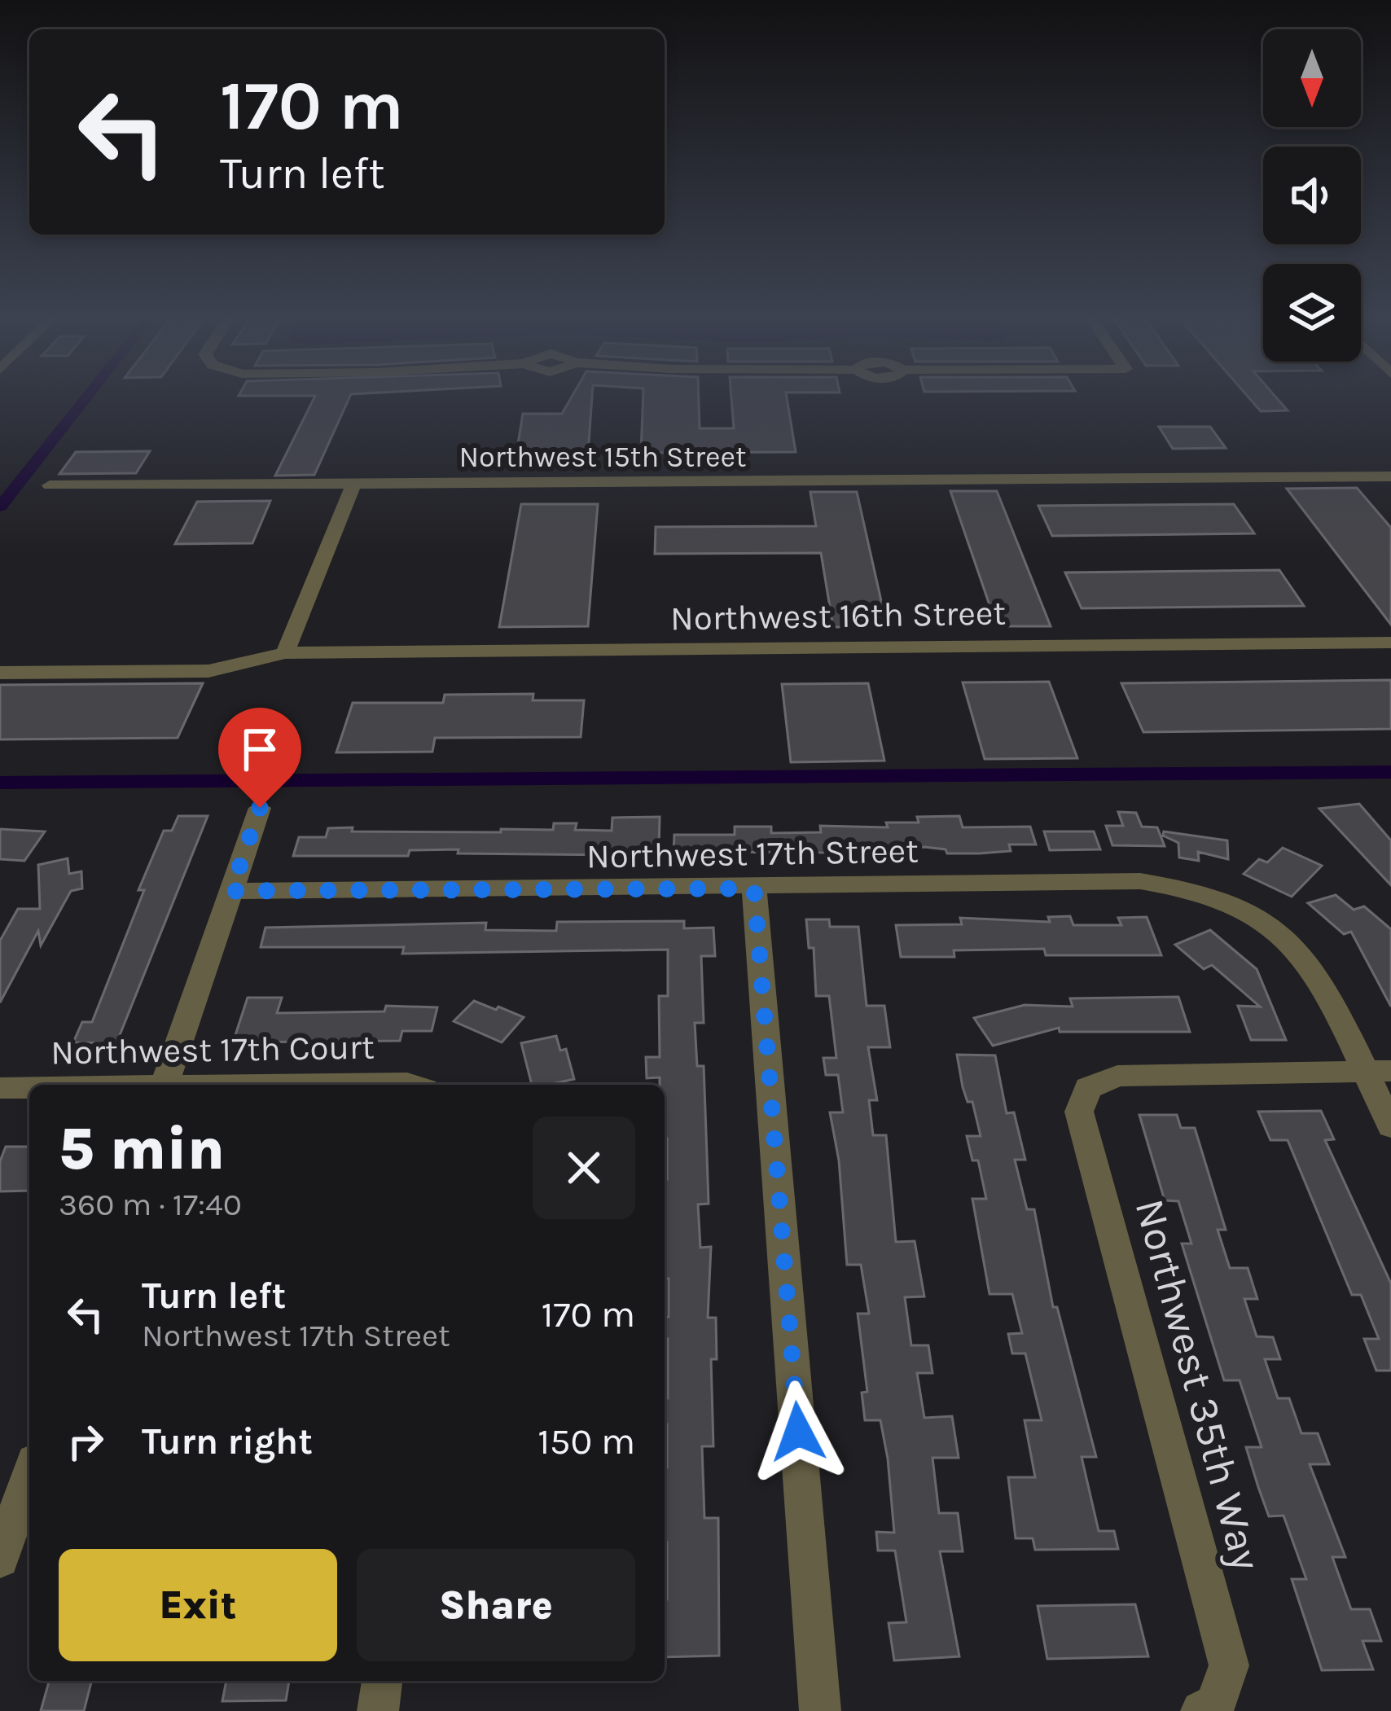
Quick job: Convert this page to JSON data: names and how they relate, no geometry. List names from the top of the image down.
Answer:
{
  "streets": {
    "street": [
      "Northwest 15th Street",
      "Northwest 16th Street",
      "Northwest 17th Street",
      "Northwest 17th Court",
      "Northwest 35th Way"
    ]
  },
  "crossings": [
    ["Northwest 17th Street", "Northwest 35th Way"]
  ],
  "north": "bottom",
  "page": {
    "turn": ["170 m", "Turn left"],
    "heading": ["5 min", "360 m · 17:40"],
    "list": [
      {
        "name": "Turn left",
        "note": "Northwest 17th Street",
        "value": "170 m"
      },
      {
        "name": "Turn right",
        "value": "150 m"
      }
    ],
    "buttons": ["Exit", "Share"]
  }
}
